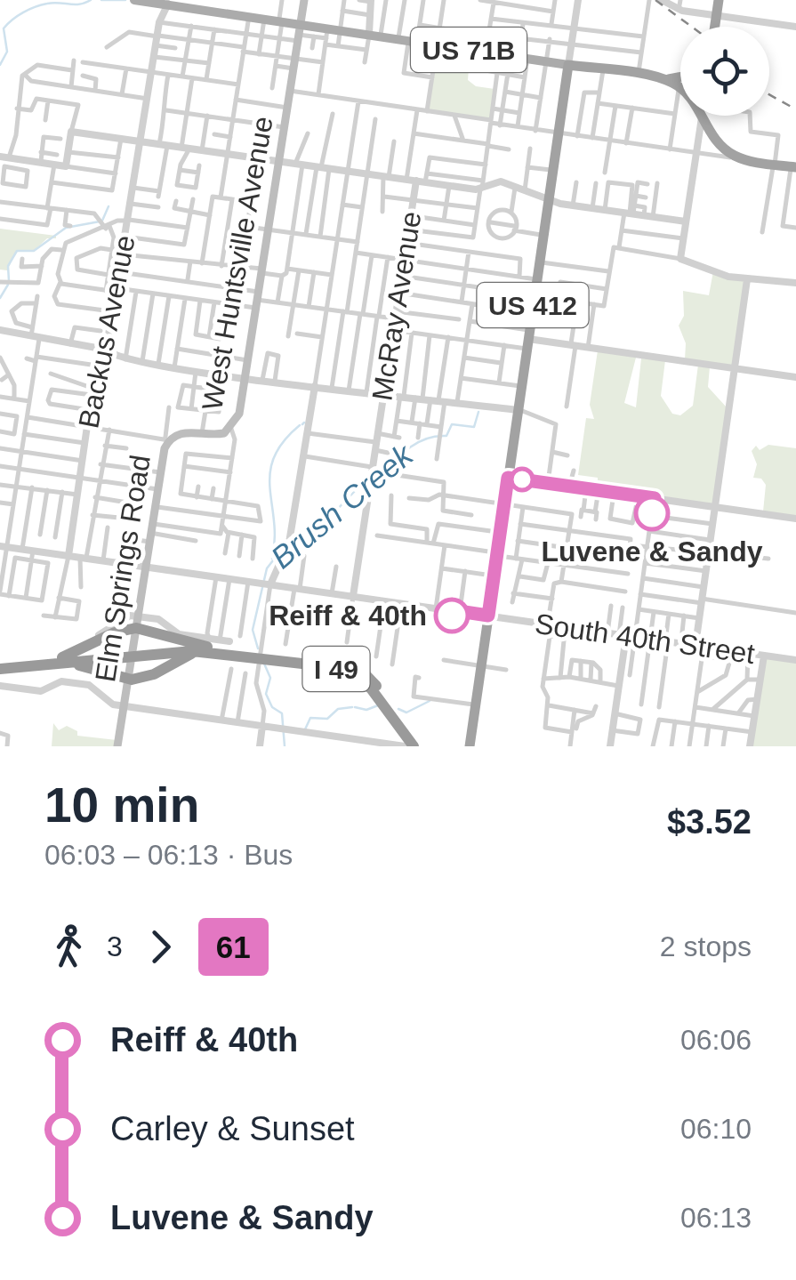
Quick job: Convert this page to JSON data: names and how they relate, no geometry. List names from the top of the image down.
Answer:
{
  "streets": {
    "highway": ["US 71B", "US 412", "I 49"],
    "main road": ["West Huntsville Avenue", "Elm Springs Road"],
    "street": ["McRay Avenue", "Backus Avenue", "South 40th Street"]
  },
  "crossings": [
    ["US 71B", "West Huntsville Avenue"],
    ["US 71B", "US 412"],
    ["US 71B", "Backus Avenue"],
    ["West Huntsville Avenue", "Elm Springs Road"],
    ["US 412", "South 40th Street"],
    ["McRay Avenue", "South 40th Street"],
    ["Backus Avenue", "South 40th Street"],
    ["Elm Springs Road", "South 40th Street"]
  ],
  "water": ["Brush Creek"],
  "places": ["Luvene & Sandy", "Reiff & 40th"],
  "lines": ["bus line 61"],
  "page": {
    "heading": ["10 min", "06:03 – 06:13 · Bus", "$3.52"],
    "legs": ["3", "61", "2 stops"],
    "list": [
      {
        "name": "Reiff & 40th",
        "value": "06:06"
      },
      {
        "name": "Carley & Sunset",
        "value": "06:10"
      },
      {
        "name": "Luvene & Sandy",
        "value": "06:13"
      }
    ]
  }
}
